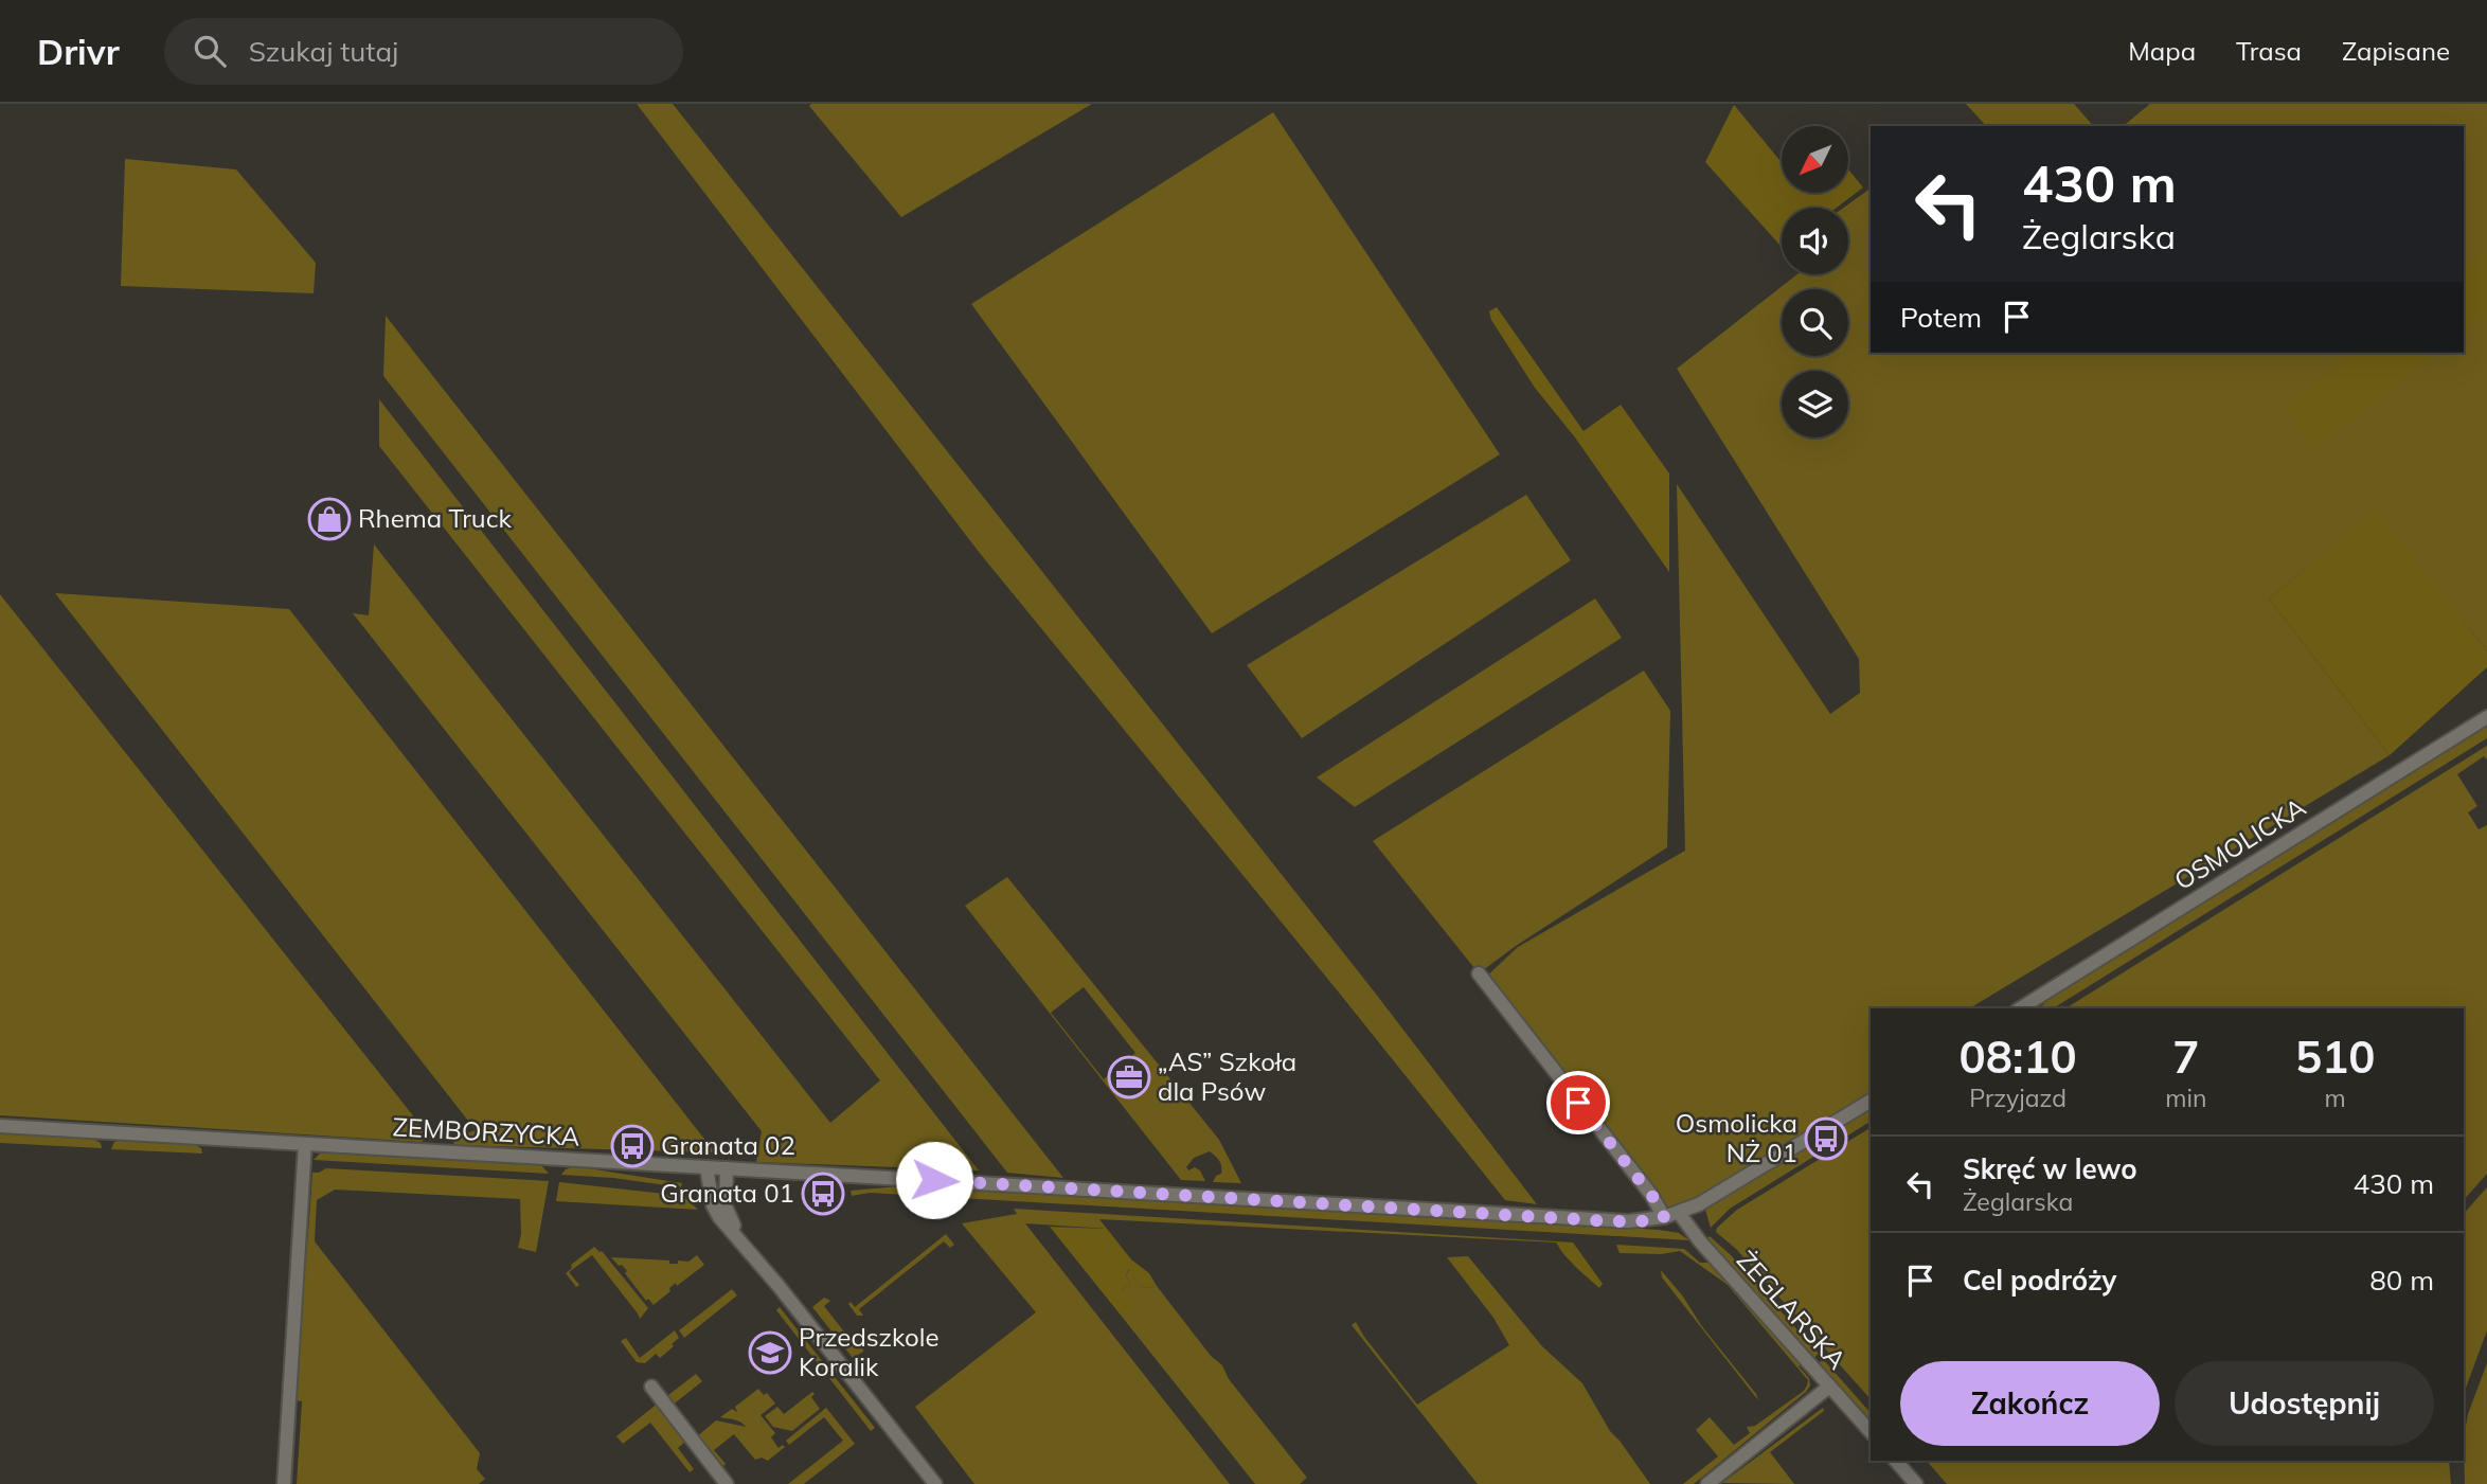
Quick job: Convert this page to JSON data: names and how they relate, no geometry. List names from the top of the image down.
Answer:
{
  "streets": {
    "street": ["OSMOLICKA", "ZEMBORZYCKA", "ŻEGLARSKA"]
  },
  "crossings": [
    ["ZEMBORZYCKA", "ŻEGLARSKA"]
  ],
  "places": {
    "shop": ["Rhema Truck"],
    "office": ["„AS” Szkoła dla Psów"],
    "bus stop": ["Osmolicka NŻ 01", "Granata 02", "Granata 01"],
    "school or university": ["Przedszkole Koralik"]
  },
  "north": "bottom left",
  "page": {
    "header": "Drivr",
    "search": "Szukaj tutaj",
    "nav": ["Mapa", "Trasa", "Zapisane"],
    "turn": ["430 m", "Żeglarska"],
    "then": "Potem",
    "eta": [
      "08:10",
      "Przyjazd",
      "7",
      "min",
      "510",
      "m"
    ],
    "list": [
      {
        "name": "Skręć w lewo",
        "note": "Żeglarska",
        "value": "430 m"
      },
      {
        "name": "Cel podróży",
        "value": "80 m"
      }
    ],
    "buttons": ["Zakończ", "Udostępnij"]
  }
}
